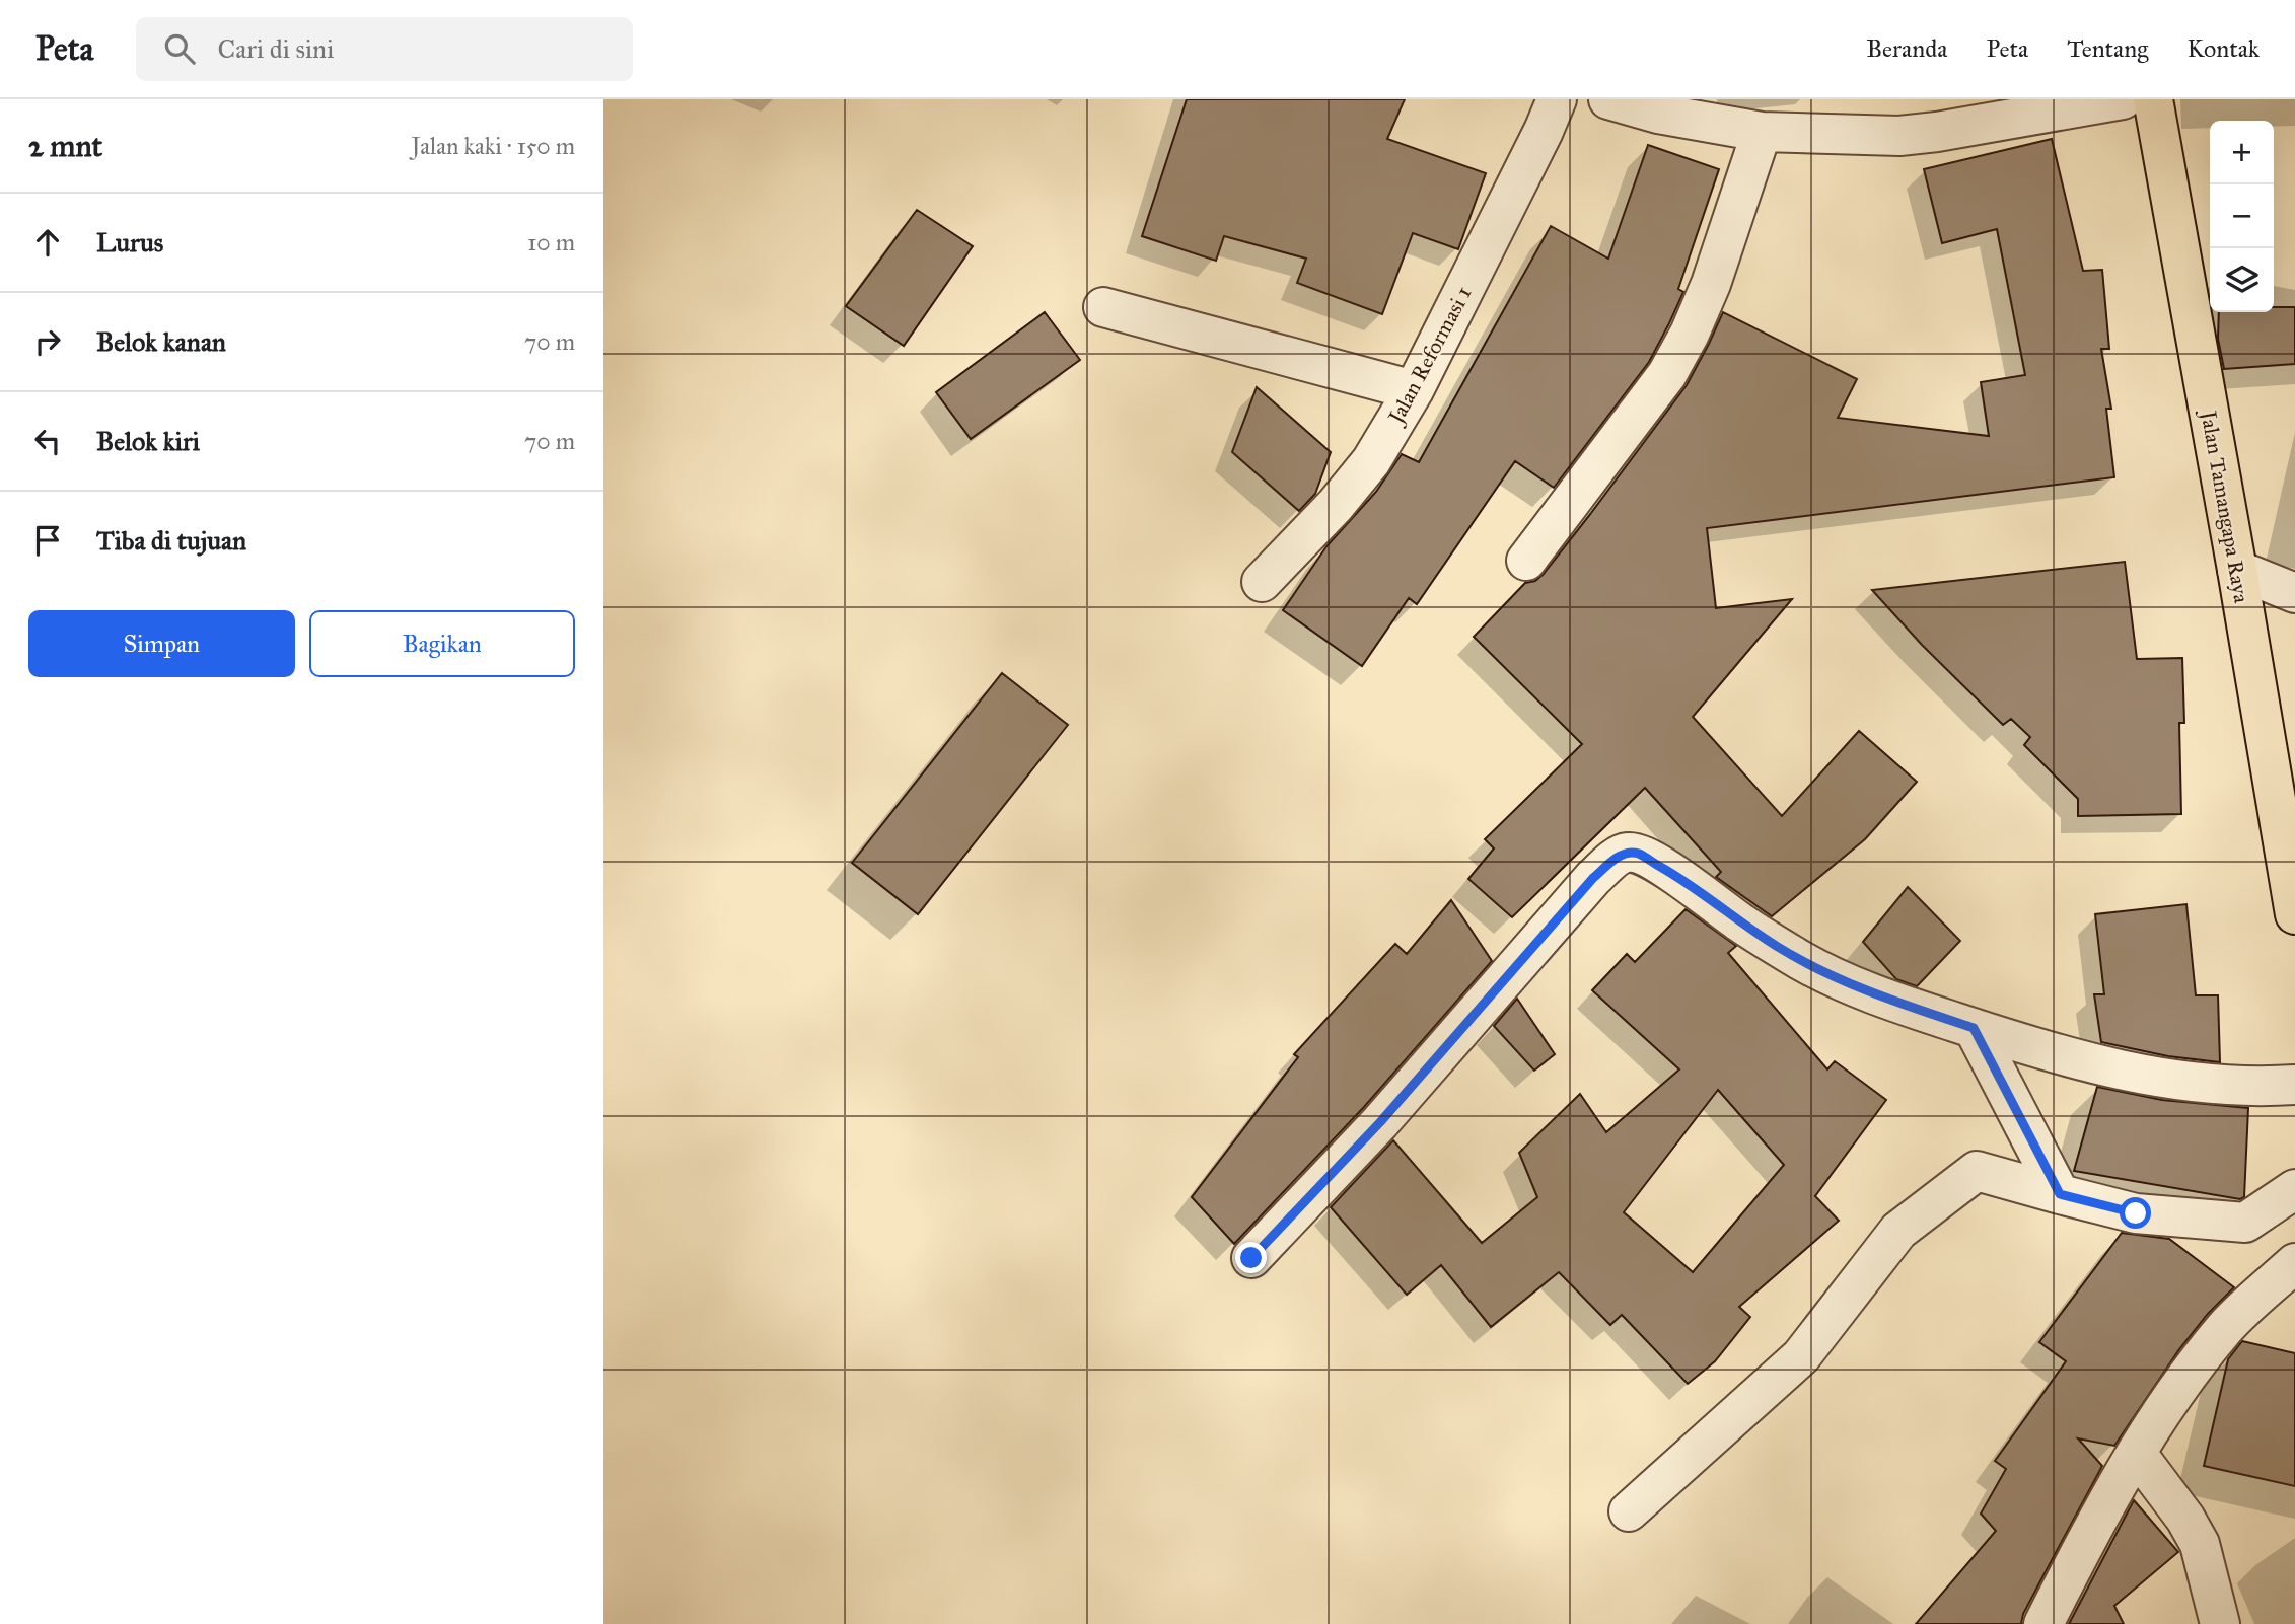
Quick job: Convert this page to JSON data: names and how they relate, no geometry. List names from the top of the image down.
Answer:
{
  "streets": {
    "main road": ["Jalan Tamangapa Raya"],
    "street": ["Jalan Reformasi 1"]
  },
  "page": {
    "header": "Peta",
    "search": "Cari di sini",
    "nav": [
      "Beranda",
      "Peta",
      "Tentang",
      "Kontak"
    ],
    "heading": ["2 mnt", "Jalan kaki · 150 m"],
    "map_buttons": ["+", "−"],
    "list": [
      ["Lurus", "10 m"],
      ["Belok kanan", "70 m"],
      ["Belok kiri", "70 m"],
      "Tiba di tujuan"
    ],
    "buttons": ["Simpan", "Bagikan"]
  }
}
